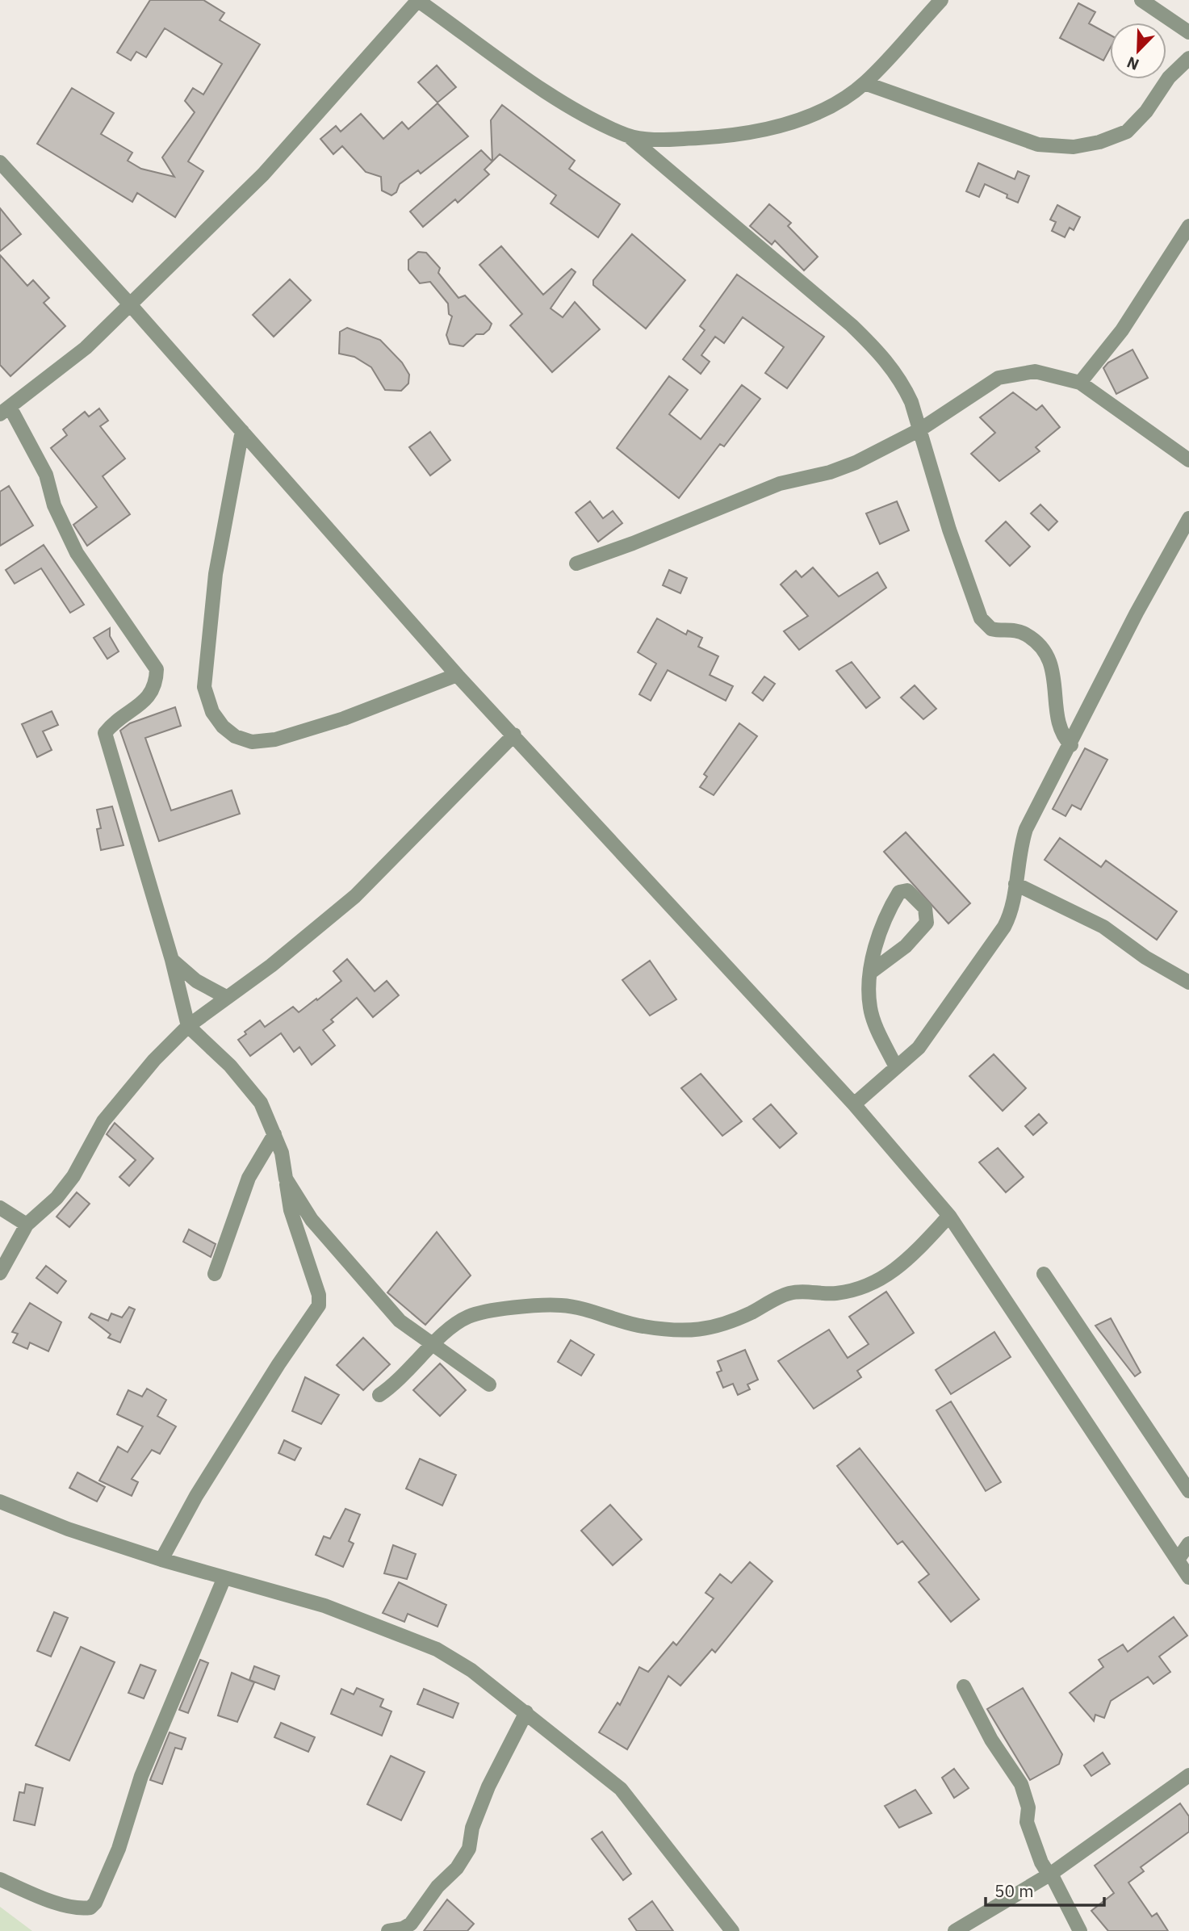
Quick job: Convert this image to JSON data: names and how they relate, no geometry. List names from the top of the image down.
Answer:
{
  "scale_bar": "50 m",
  "north": "bottom left"
}
